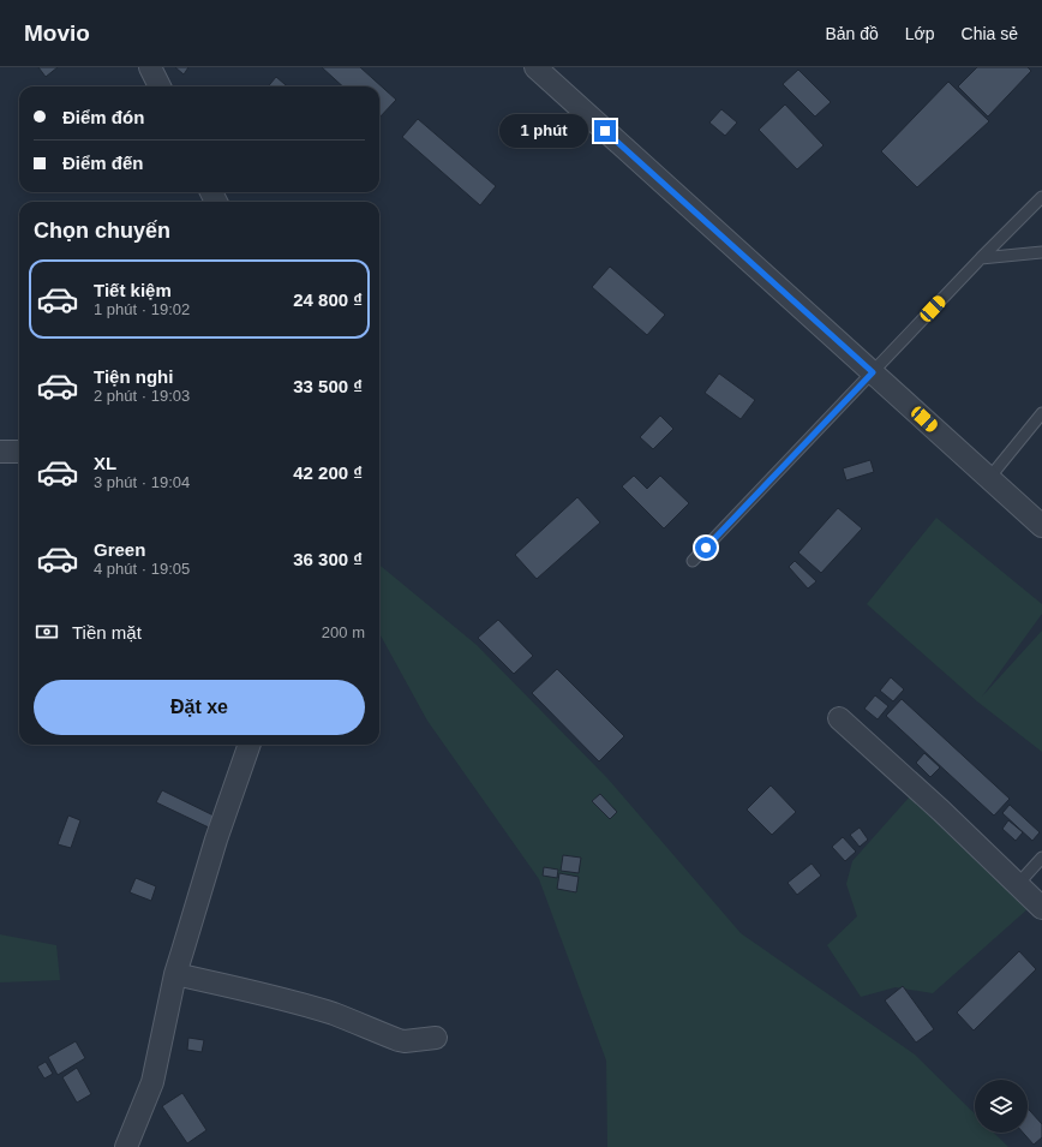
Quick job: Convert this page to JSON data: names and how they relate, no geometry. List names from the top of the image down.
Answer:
{
  "page": {
    "header": "Movio",
    "nav": ["Bản đồ", "Lớp", "Chia sẻ"],
    "banner": ["Điểm đón", "Điểm đến"],
    "bubble": "1 phút",
    "heading": "Chọn chuyến",
    "list": [
      {
        "name": "Tiết kiệm",
        "note": "1 phút · 19:02",
        "value": "24 800 ₫"
      },
      {
        "name": "Tiện nghi",
        "note": "2 phút · 19:03",
        "value": "33 500 ₫"
      },
      {
        "name": "XL",
        "note": "3 phút · 19:04",
        "value": "42 200 ₫"
      },
      {
        "name": "Green",
        "note": "4 phút · 19:05",
        "value": "36 300 ₫"
      }
    ],
    "pay": ["Tiền mặt", "200 m"],
    "buttons": "Đặt xe"
  }
}
